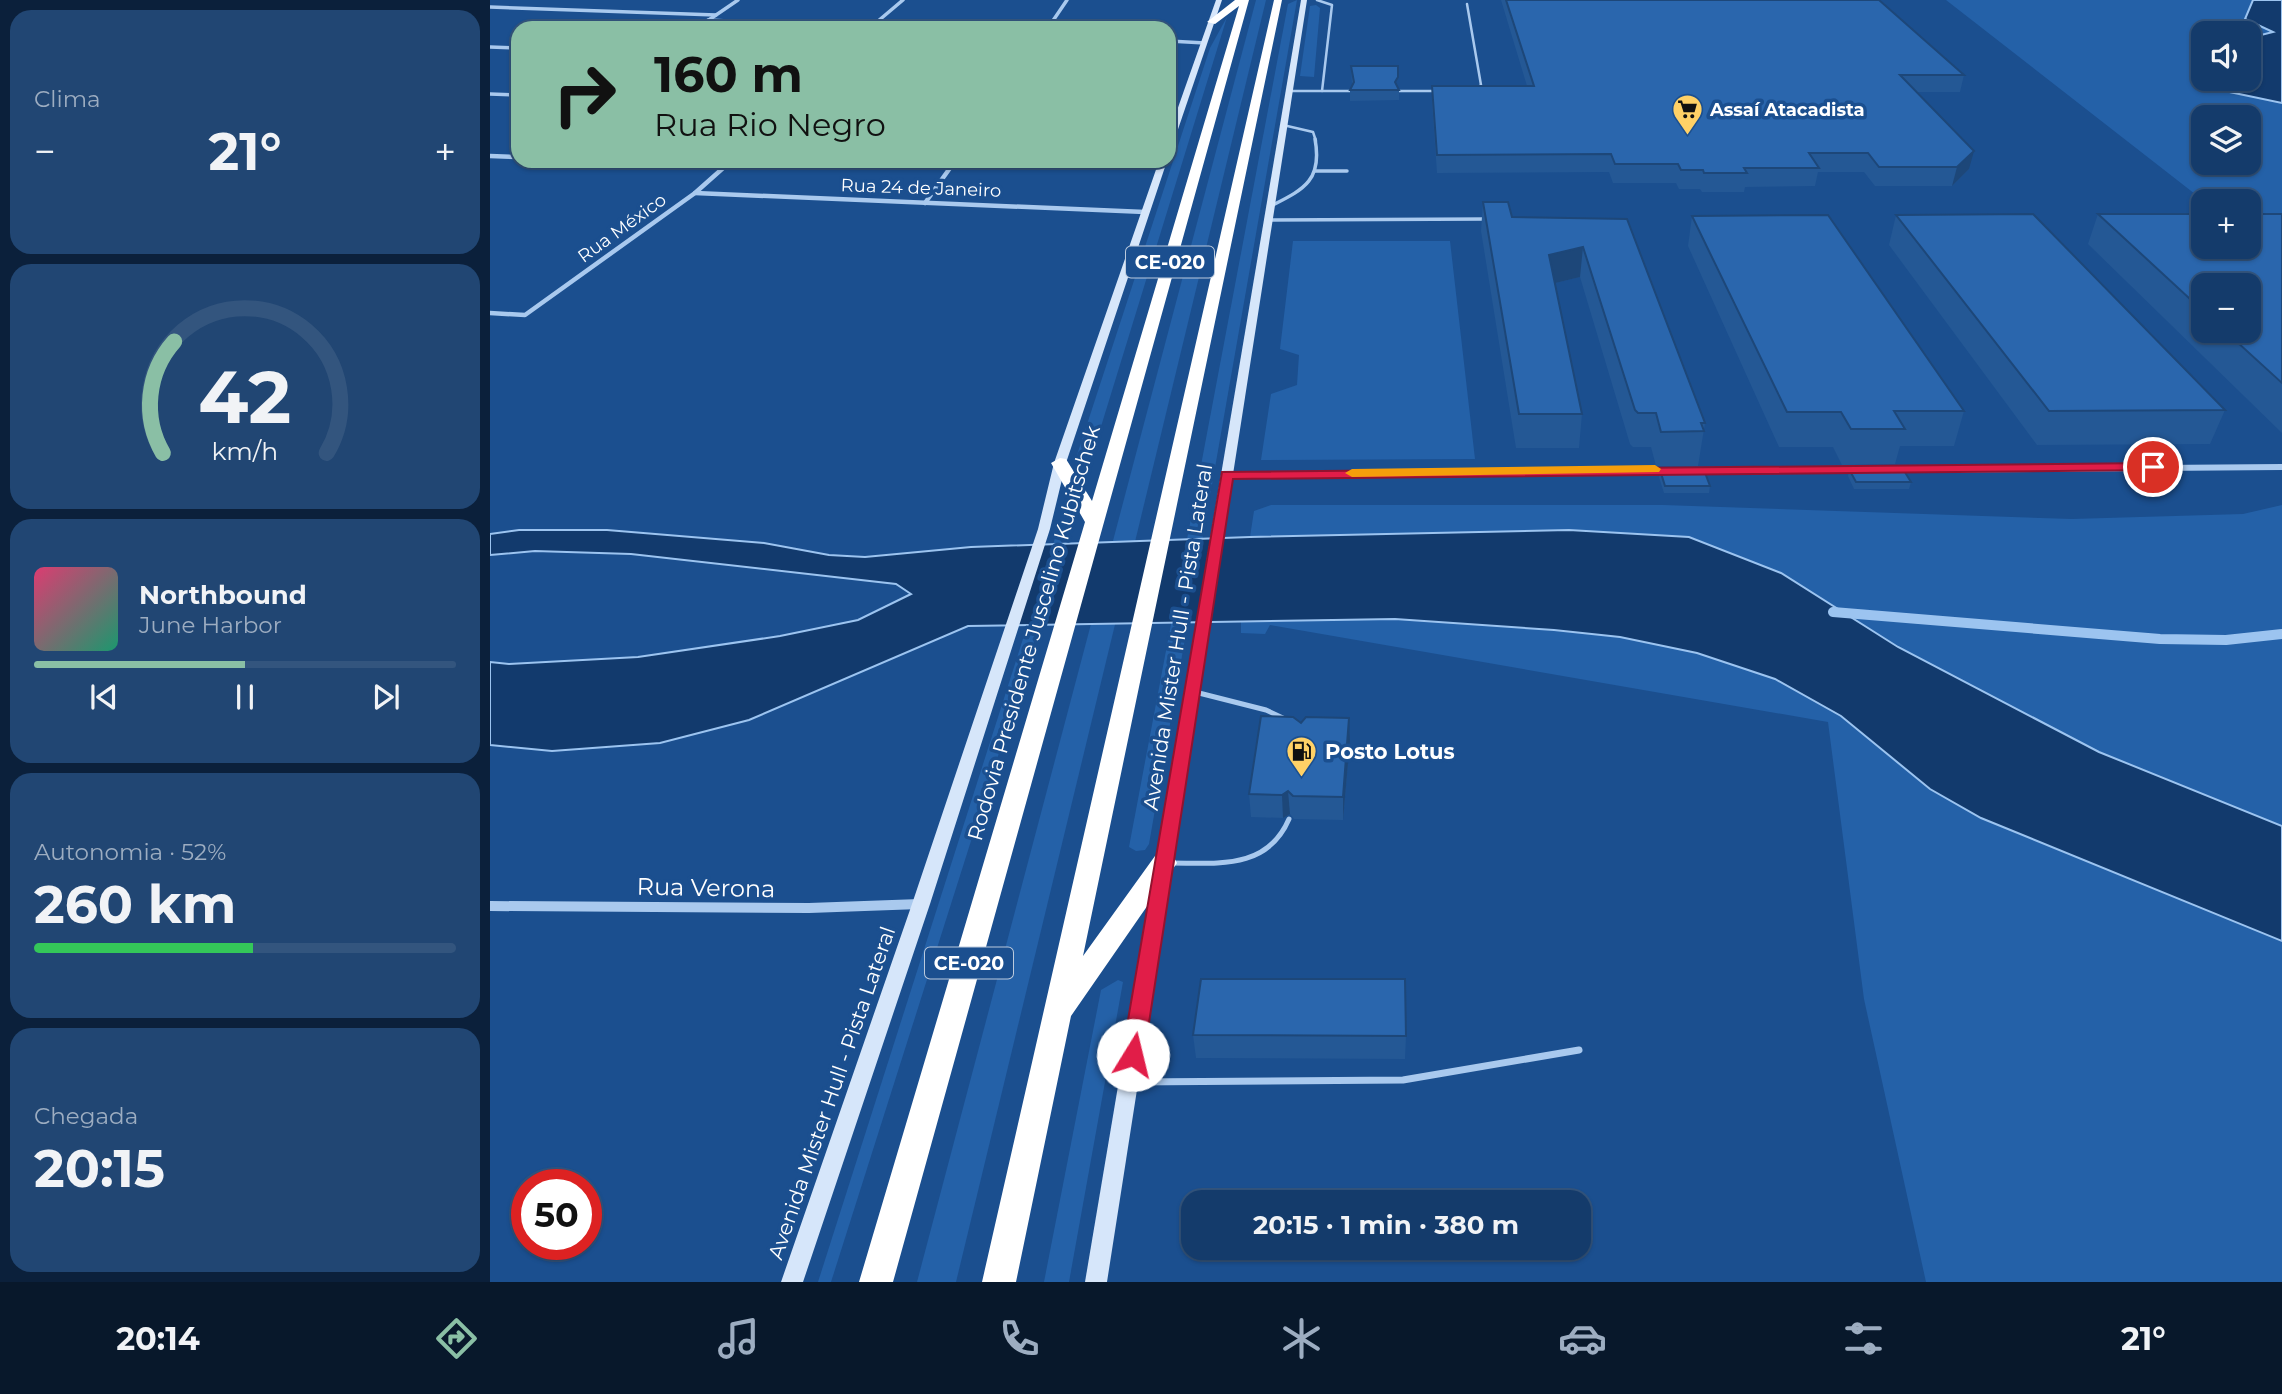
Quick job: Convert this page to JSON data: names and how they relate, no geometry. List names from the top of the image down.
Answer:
{
  "streets": {
    "highway": ["CE-020", "Rodovia Presidente Juscelino Kubitschek"],
    "main road": ["Avenida Mister Hull - Pista Lateral"],
    "street": ["Rua 24 de Janeiro", "Rua México", "Rua Verona"]
  },
  "crossings": [
    ["Rua 24 de Janeiro", "Rua México"],
    ["Rua 24 de Janeiro", "Avenida Mister Hull - Pista Lateral"],
    ["Avenida Mister Hull - Pista Lateral", "Rua Verona"]
  ],
  "places": {
    "supermarket": ["Assaí Atacadista"],
    "fuel station": ["Posto Lotus"]
  },
  "page": {
    "tile": [
      "Clima",
      ["Autonomia · 52%", "260 km"],
      ["Chegada", "20:15"]
    ],
    "map_buttons": ["+", "−"],
    "turn": ["160 m", "Rua Rio Negro"],
    "heat": ["−", "21°", "+"],
    "song": ["Northbound", "June Harbor"],
    "limit": "50",
    "trip": "20:15 · 1 min · 380 m",
    "tabs": ["20:14", "21°"],
    "gauge": ["42", "km/h"]
  }
}
